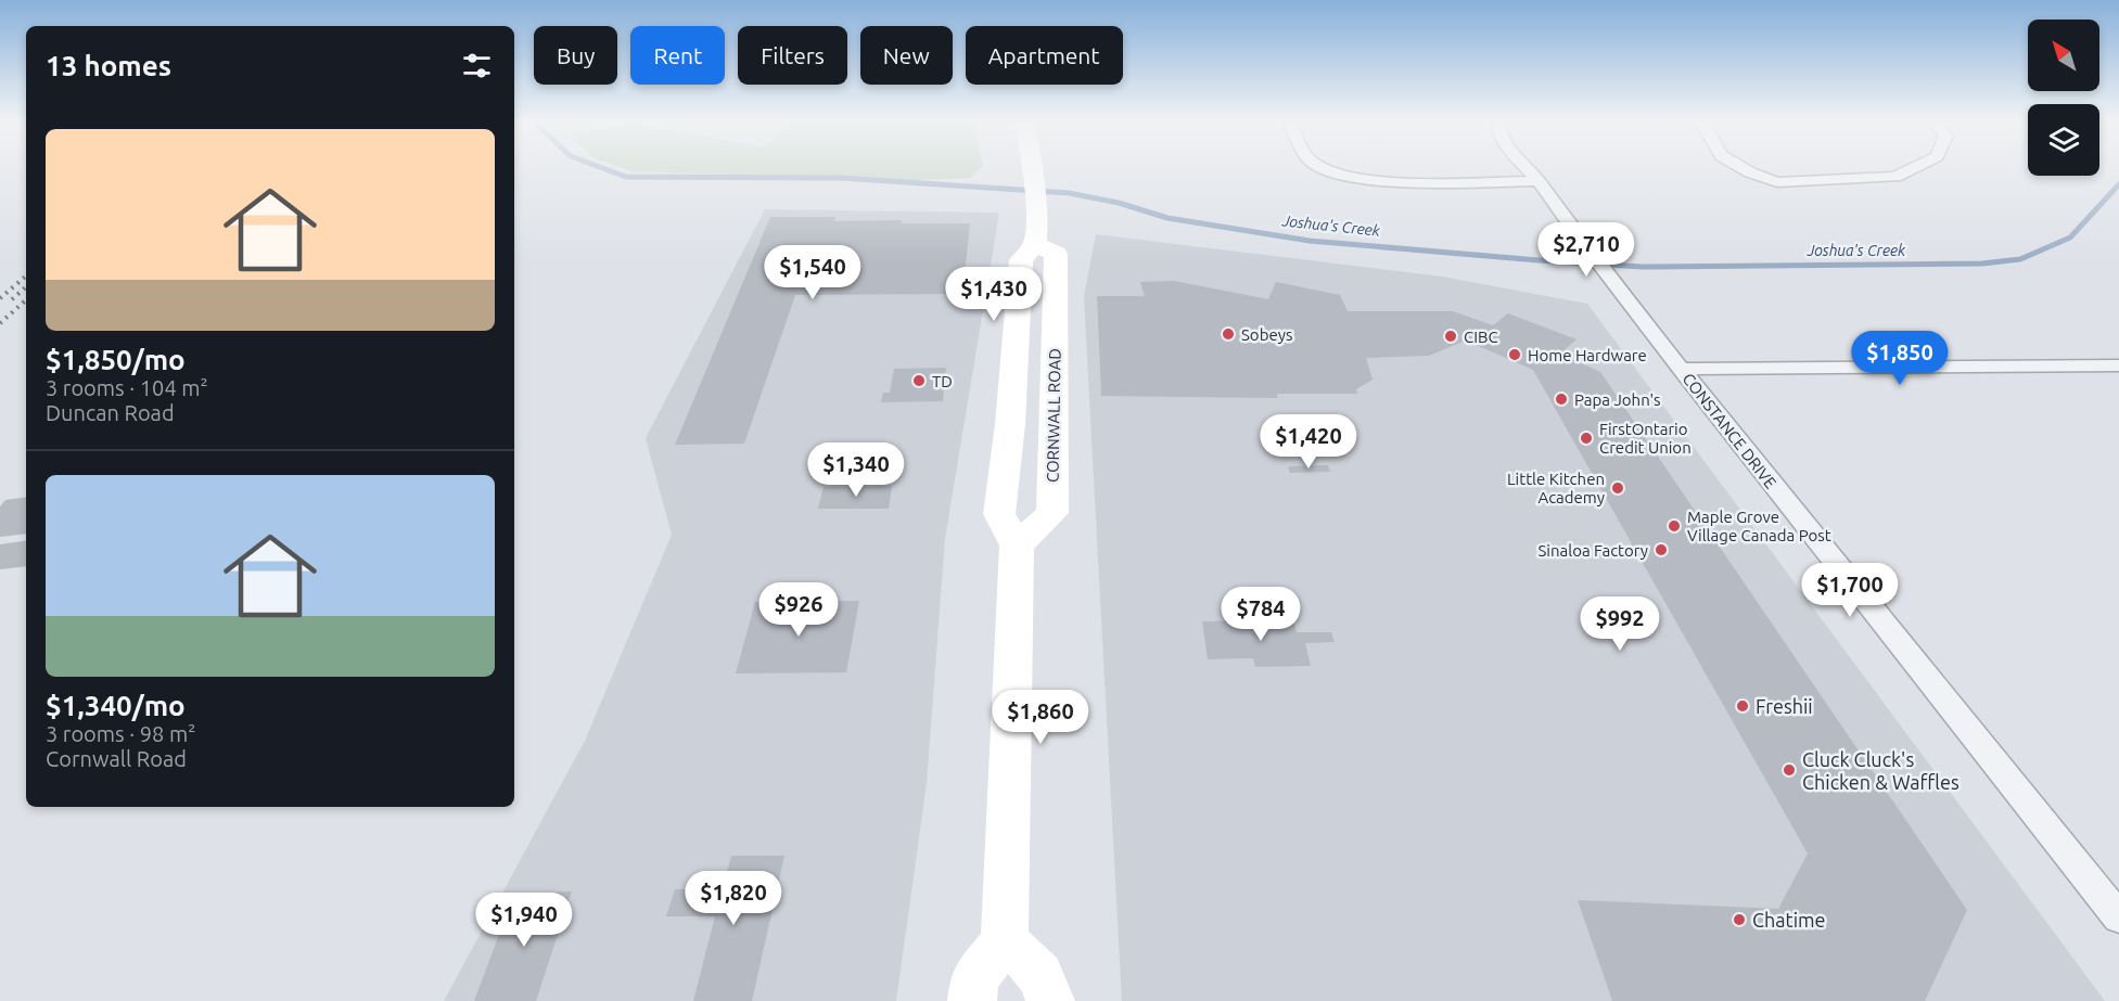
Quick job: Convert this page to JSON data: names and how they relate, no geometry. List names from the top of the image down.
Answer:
{
  "streets": {
    "main road": ["CORNWALL ROAD"],
    "street": ["CONSTANCE DRIVE"]
  },
  "water": ["Joshua's Creek"],
  "places": [
    "Sobeys",
    "CIBC",
    "Home Hardware",
    "TD",
    "Papa John's",
    "FirstOntario Credit Union",
    "Little Kitchen Academy",
    "Maple Grove Village Canada Post",
    "Sinaloa Factory",
    "Freshii",
    "Cluck Cluck's Chicken & Waffles",
    "Chatime"
  ],
  "north": "top left",
  "page": {
    "chip": [
      "Buy",
      "Rent",
      "Filters",
      "New",
      "Apartment"
    ],
    "heading": "13 homes",
    "list": [
      {
        "name": "$1,850/mo",
        "note": "3 rooms · 104 m² · Duncan Road"
      },
      {
        "name": "$1,340/mo",
        "note": "3 rooms · 98 m² · Cornwall Road"
      }
    ],
    "price": [
      "$2,710",
      "$1,540",
      "$1,430",
      "$1,850",
      "$1,420",
      "$1,340",
      "$1,700",
      "$926",
      "$784",
      "$992",
      "$1,860",
      "$1,820",
      "$1,940"
    ]
  }
}
